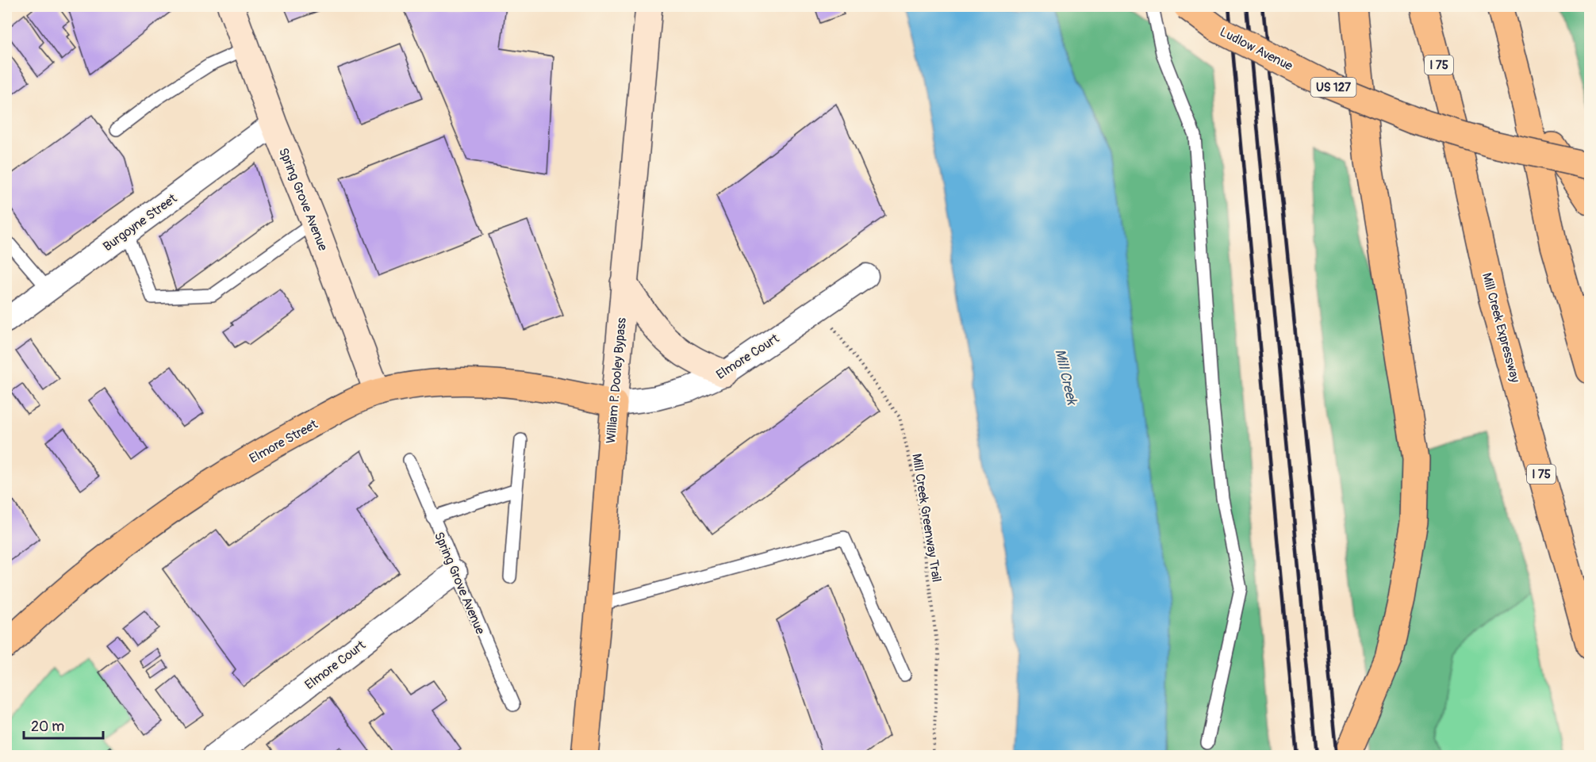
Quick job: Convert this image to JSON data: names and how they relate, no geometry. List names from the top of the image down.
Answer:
{
  "streets": {
    "main road": [
      "Ludlow Avenue",
      "I 75",
      "US 127",
      "Spring Grove Avenue",
      "Mill Creek Expressway",
      "William P. Dooley Bypass",
      "Elmore Street"
    ],
    "street": ["Burgoyne Street", "Elmore Court"],
    "path": ["Mill Creek Greenway Trail"]
  },
  "crossings": [
    ["Spring Grove Avenue", "Burgoyne Street"],
    ["Spring Grove Avenue", "Elmore Court"],
    ["Spring Grove Avenue", "Elmore Street"],
    ["Elmore Court", "William P. Dooley Bypass"],
    ["Elmore Court", "Elmore Street"],
    ["Elmore Court", "Mill Creek Greenway Trail"],
    ["William P. Dooley Bypass", "Elmore Street"]
  ],
  "water": ["Mill Creek"],
  "scale_bar": "20 m"
}
